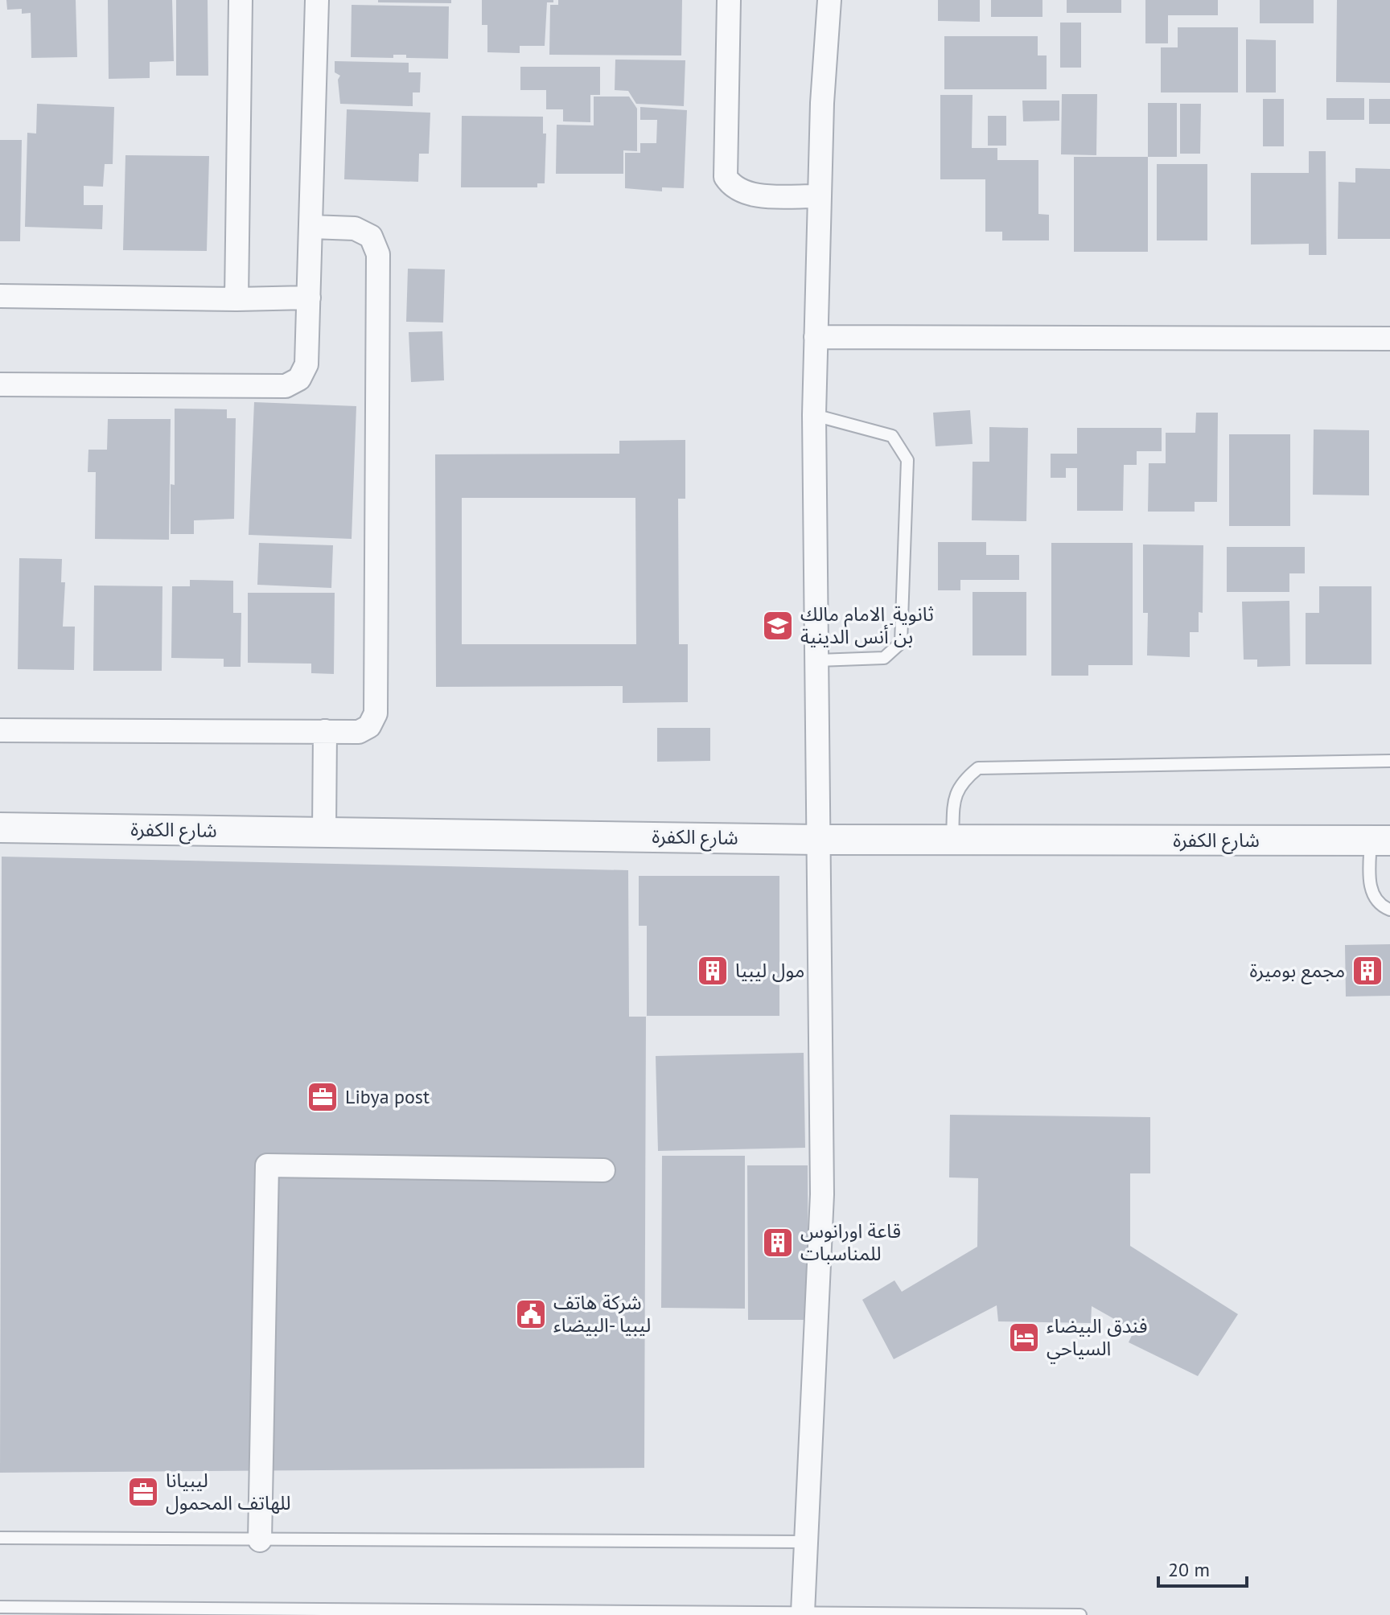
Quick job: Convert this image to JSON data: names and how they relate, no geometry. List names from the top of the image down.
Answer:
{
  "streets": {
    "street": ["شارع الكفرة"]
  },
  "places": {
    "school or university": ["ثانوية_الامام مالك بن أنس الدينية"],
    "building": ["مول ليبيا", "مجمع بوميرة", "قاعة اورانوس للمناسبات"],
    "office": ["Libya post", "ليبيانا للهاتف المحمول"],
    "public building": ["شركة هاتف ليبيا -البيضاء"],
    "hotel": ["فندق البيضاء السياحي"]
  },
  "scale_bar": "20 m"
}
